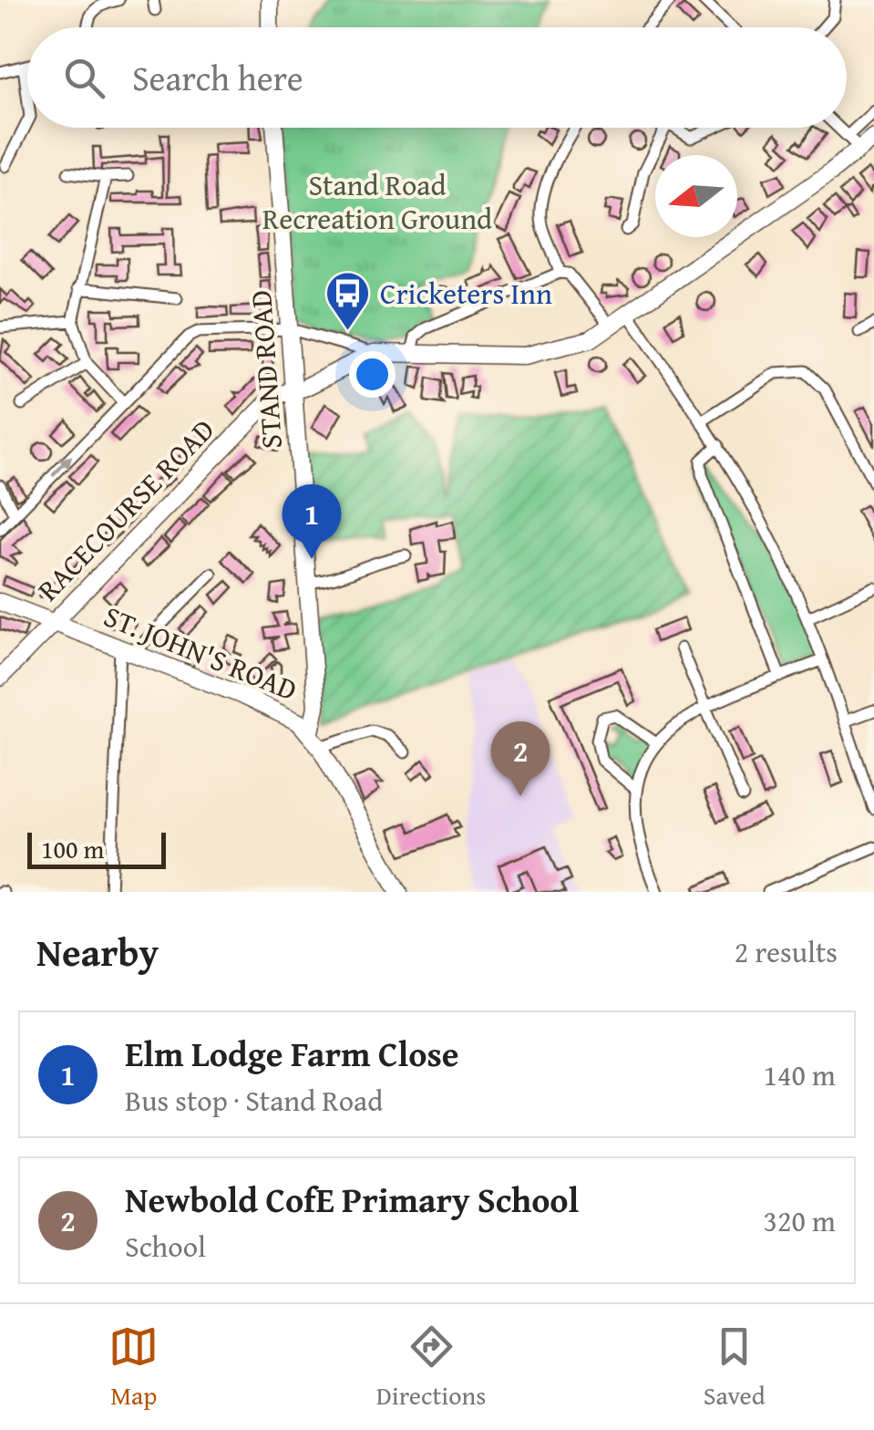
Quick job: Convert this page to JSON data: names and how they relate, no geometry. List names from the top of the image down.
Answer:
{
  "streets": {
    "street": ["STAND ROAD", "RACECOURSE ROAD", "ST. JOHN'S ROAD"]
  },
  "crossings": [
    ["STAND ROAD", "RACECOURSE ROAD"],
    ["STAND ROAD", "ST. JOHN'S ROAD"],
    ["RACECOURSE ROAD", "ST. JOHN'S ROAD"]
  ],
  "parks": ["Stand Road Recreation Ground"],
  "places": {
    "bus stop": ["Cricketers Inn"]
  },
  "scale_bar": "100 m",
  "north": "left",
  "page": {
    "search": "Search here",
    "pins": ["1", "2"],
    "scale": "100 m",
    "heading": ["Nearby", "2 results"],
    "list": [
      {
        "mark": "1",
        "name": "Elm Lodge Farm Close",
        "note": "Bus stop · Stand Road",
        "value": "140 m"
      },
      {
        "mark": "2",
        "name": "Newbold CofE Primary School",
        "note": "School",
        "value": "320 m"
      }
    ],
    "nav": ["Map", "Directions", "Saved"]
  }
}
